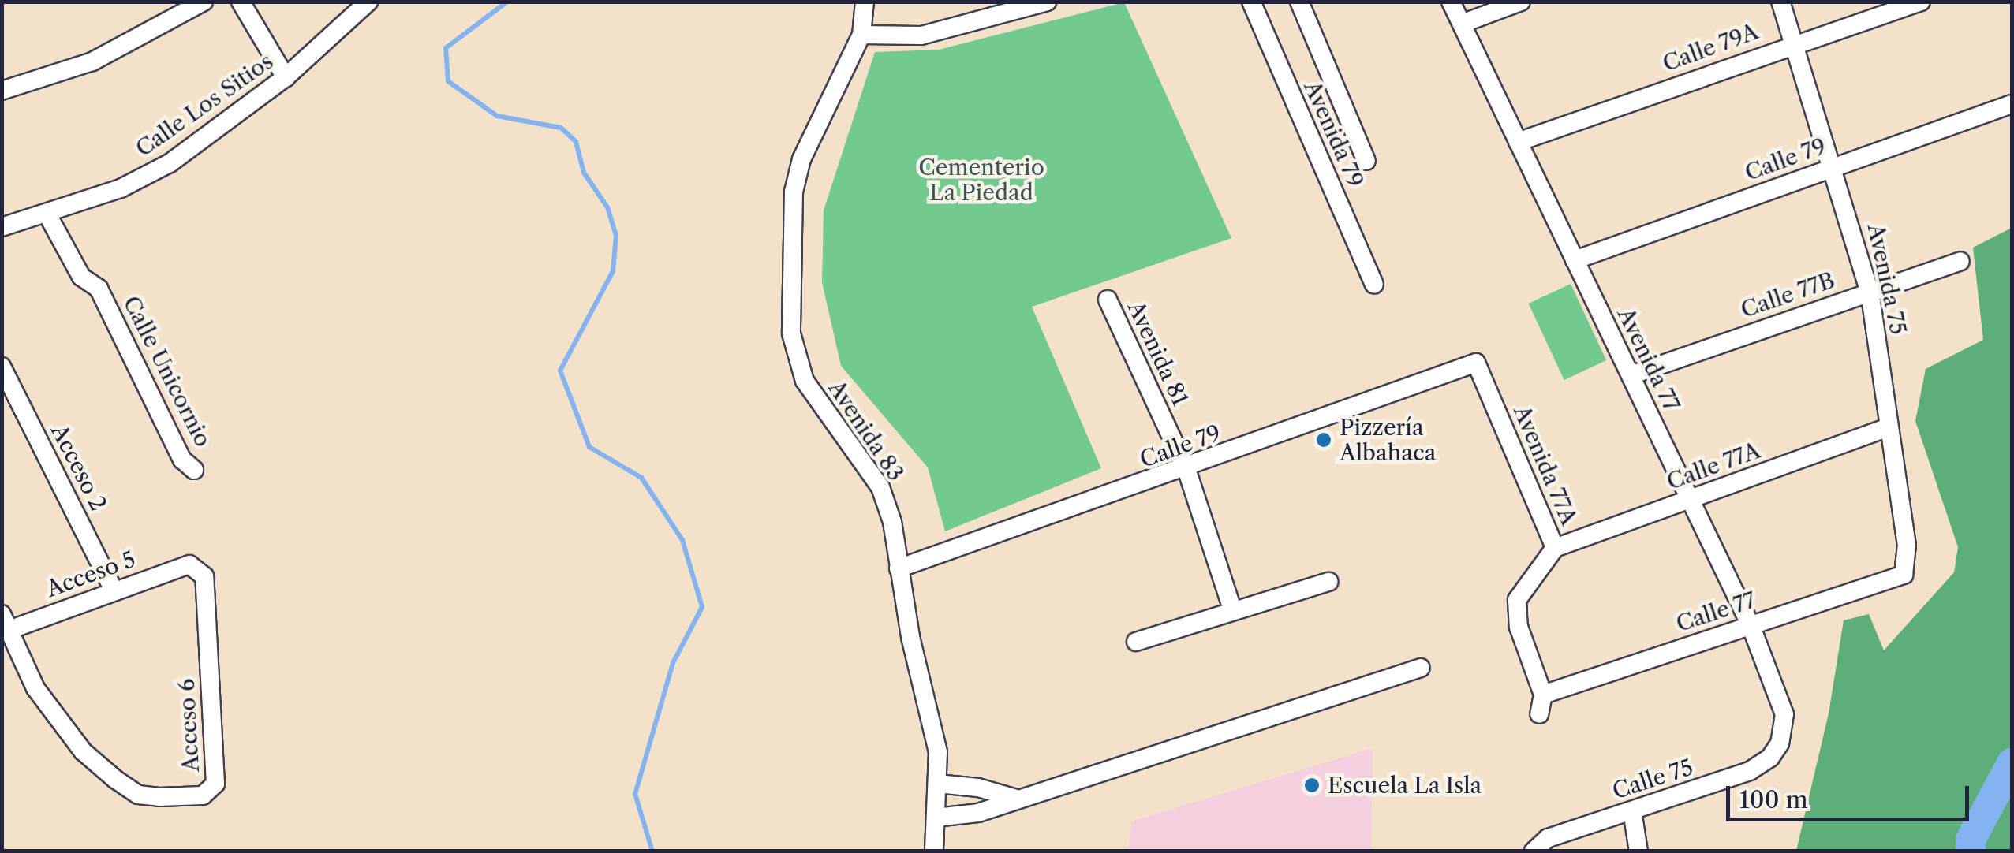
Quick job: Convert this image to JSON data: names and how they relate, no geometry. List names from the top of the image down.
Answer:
{
  "streets": {
    "street": [
      "Calle 79A",
      "Calle Los Sitios",
      "Avenida 79",
      "Calle 79",
      "Avenida 75",
      "Calle 77B",
      "Avenida 81",
      "Avenida 77",
      "Calle Unicornio",
      "Avenida 83",
      "Avenida 77A",
      "Calle 77A",
      "Acceso 2",
      "Acceso 5",
      "Calle 77",
      "Acceso 6",
      "Calle 75"
    ]
  },
  "crossings": [
    ["Calle 79A", "Avenida 75"],
    ["Calle 79A", "Avenida 77"],
    ["Calle Los Sitios", "Calle Unicornio"],
    ["Calle 79", "Avenida 75"],
    ["Calle 79", "Avenida 81"],
    ["Calle 79", "Avenida 77"],
    ["Calle 79", "Avenida 83"],
    ["Calle 79", "Avenida 77A"],
    ["Avenida 75", "Calle 77B"],
    ["Avenida 75", "Calle 77A"],
    ["Avenida 75", "Calle 77"],
    ["Calle 77B", "Avenida 77"],
    ["Avenida 77", "Calle 77A"],
    ["Avenida 77", "Calle 77"],
    ["Avenida 77", "Calle 75"],
    ["Avenida 77A", "Calle 77A"],
    ["Avenida 77A", "Calle 77"],
    ["Acceso 2", "Acceso 5"],
    ["Acceso 5", "Acceso 6"]
  ],
  "parks": ["Cementerio La Piedad"],
  "places": ["Pizzería Albahaca", "Escuela La Isla"],
  "scale_bar": "100 m"
}
